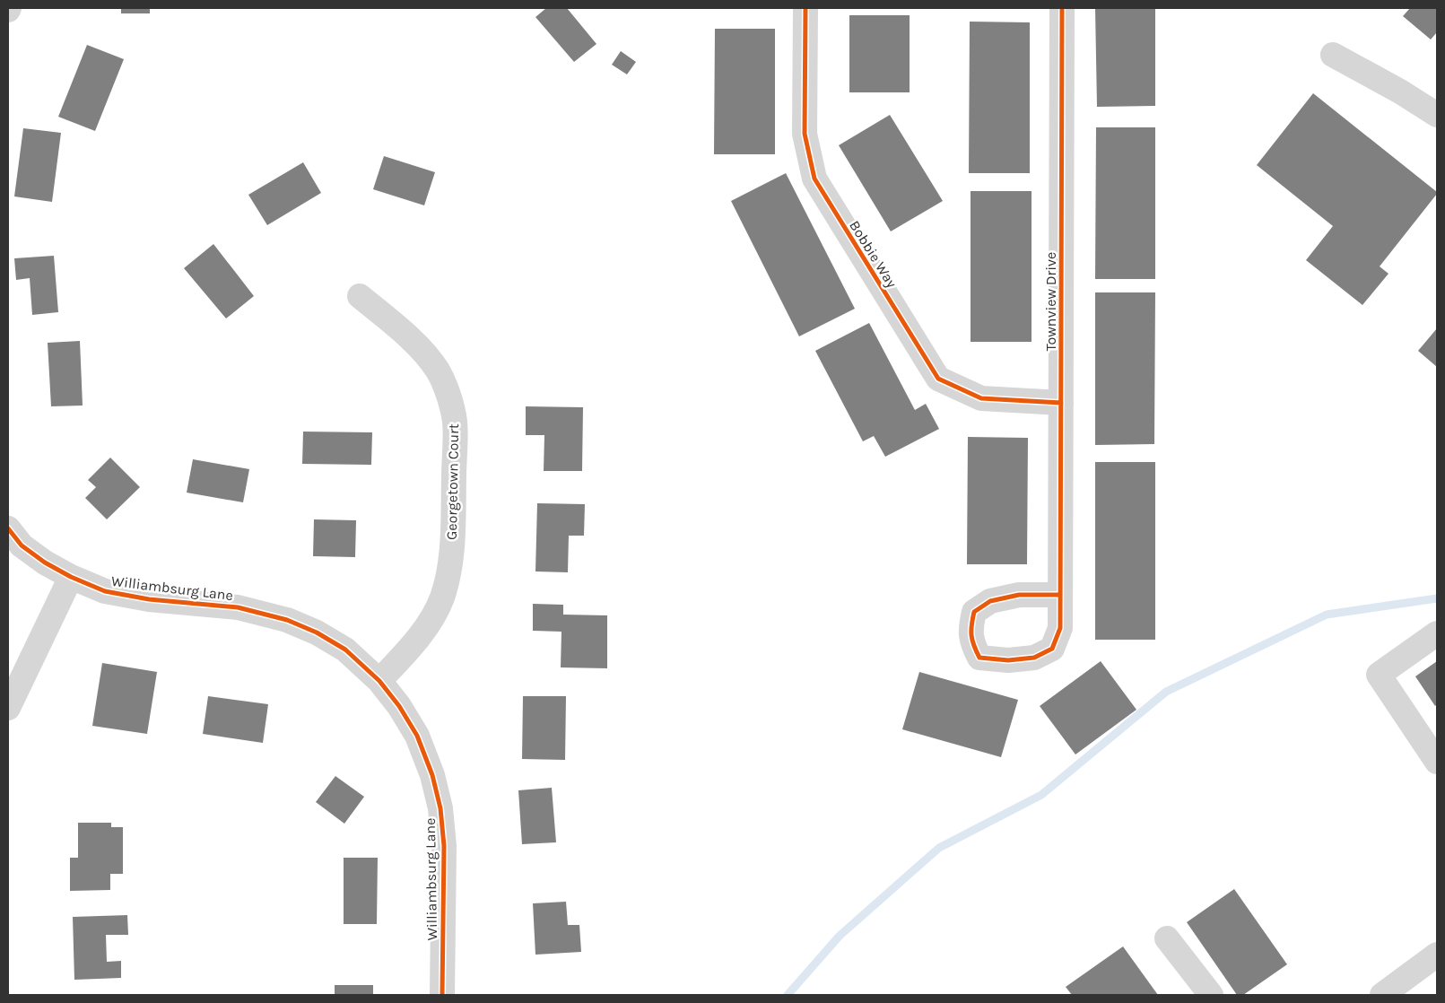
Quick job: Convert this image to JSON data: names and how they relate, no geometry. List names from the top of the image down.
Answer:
{
  "streets": {
    "street": [
      "Bobbie Way",
      "Townview Drive",
      "Georgetown Court",
      "Williambsurg Lane"
    ]
  },
  "crossings": [
    ["Bobbie Way", "Townview Drive"],
    ["Georgetown Court", "Williambsurg Lane"]
  ]
}
